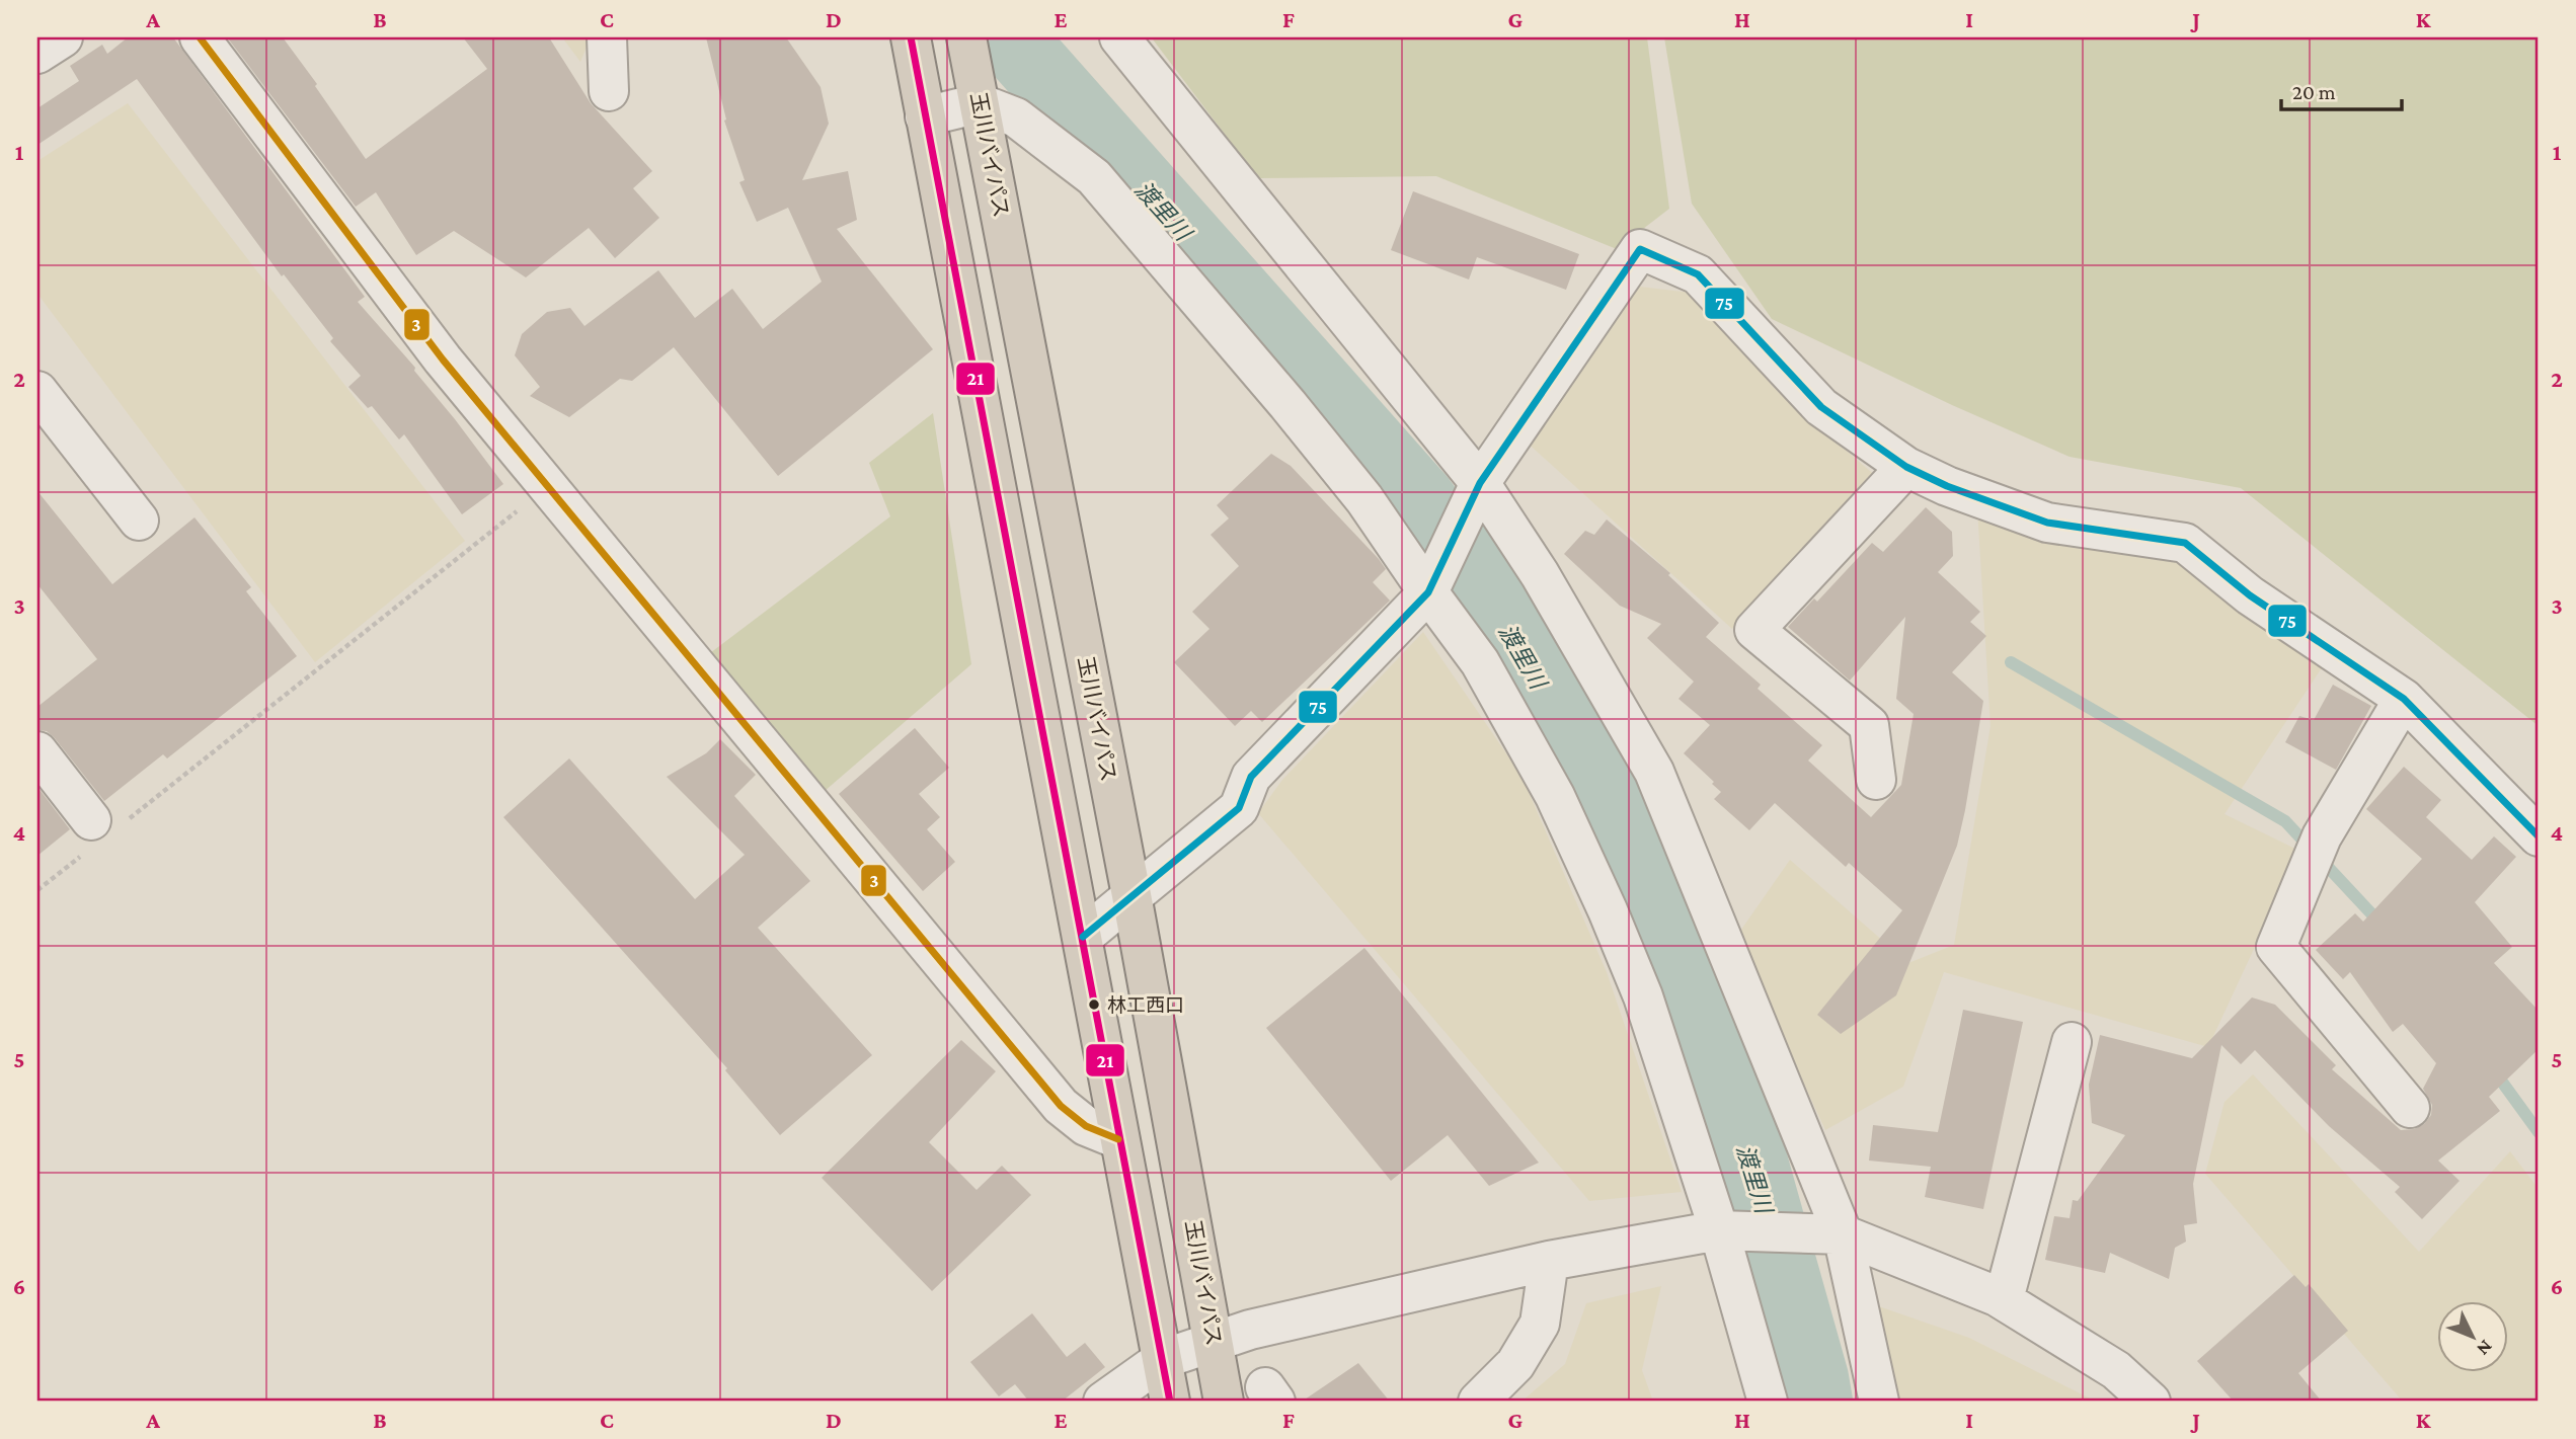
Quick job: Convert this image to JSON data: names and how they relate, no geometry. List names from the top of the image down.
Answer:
{
  "streets": {
    "highway": ["玉川バイパス"]
  },
  "water": ["渡里川"],
  "places": ["林工西口"],
  "lines": ["transit line 21", "transit line 3", "transit line 75"],
  "scale_bar": "20 m",
  "north": "bottom right",
  "grid": {
    "columns": [
      "A",
      "B",
      "C",
      "D",
      "E",
      "F",
      "G",
      "H",
      "I",
      "J",
      "K"
    ],
    "rows": [
      "1",
      "2",
      "3",
      "4",
      "5",
      "6"
    ]
  }
}
